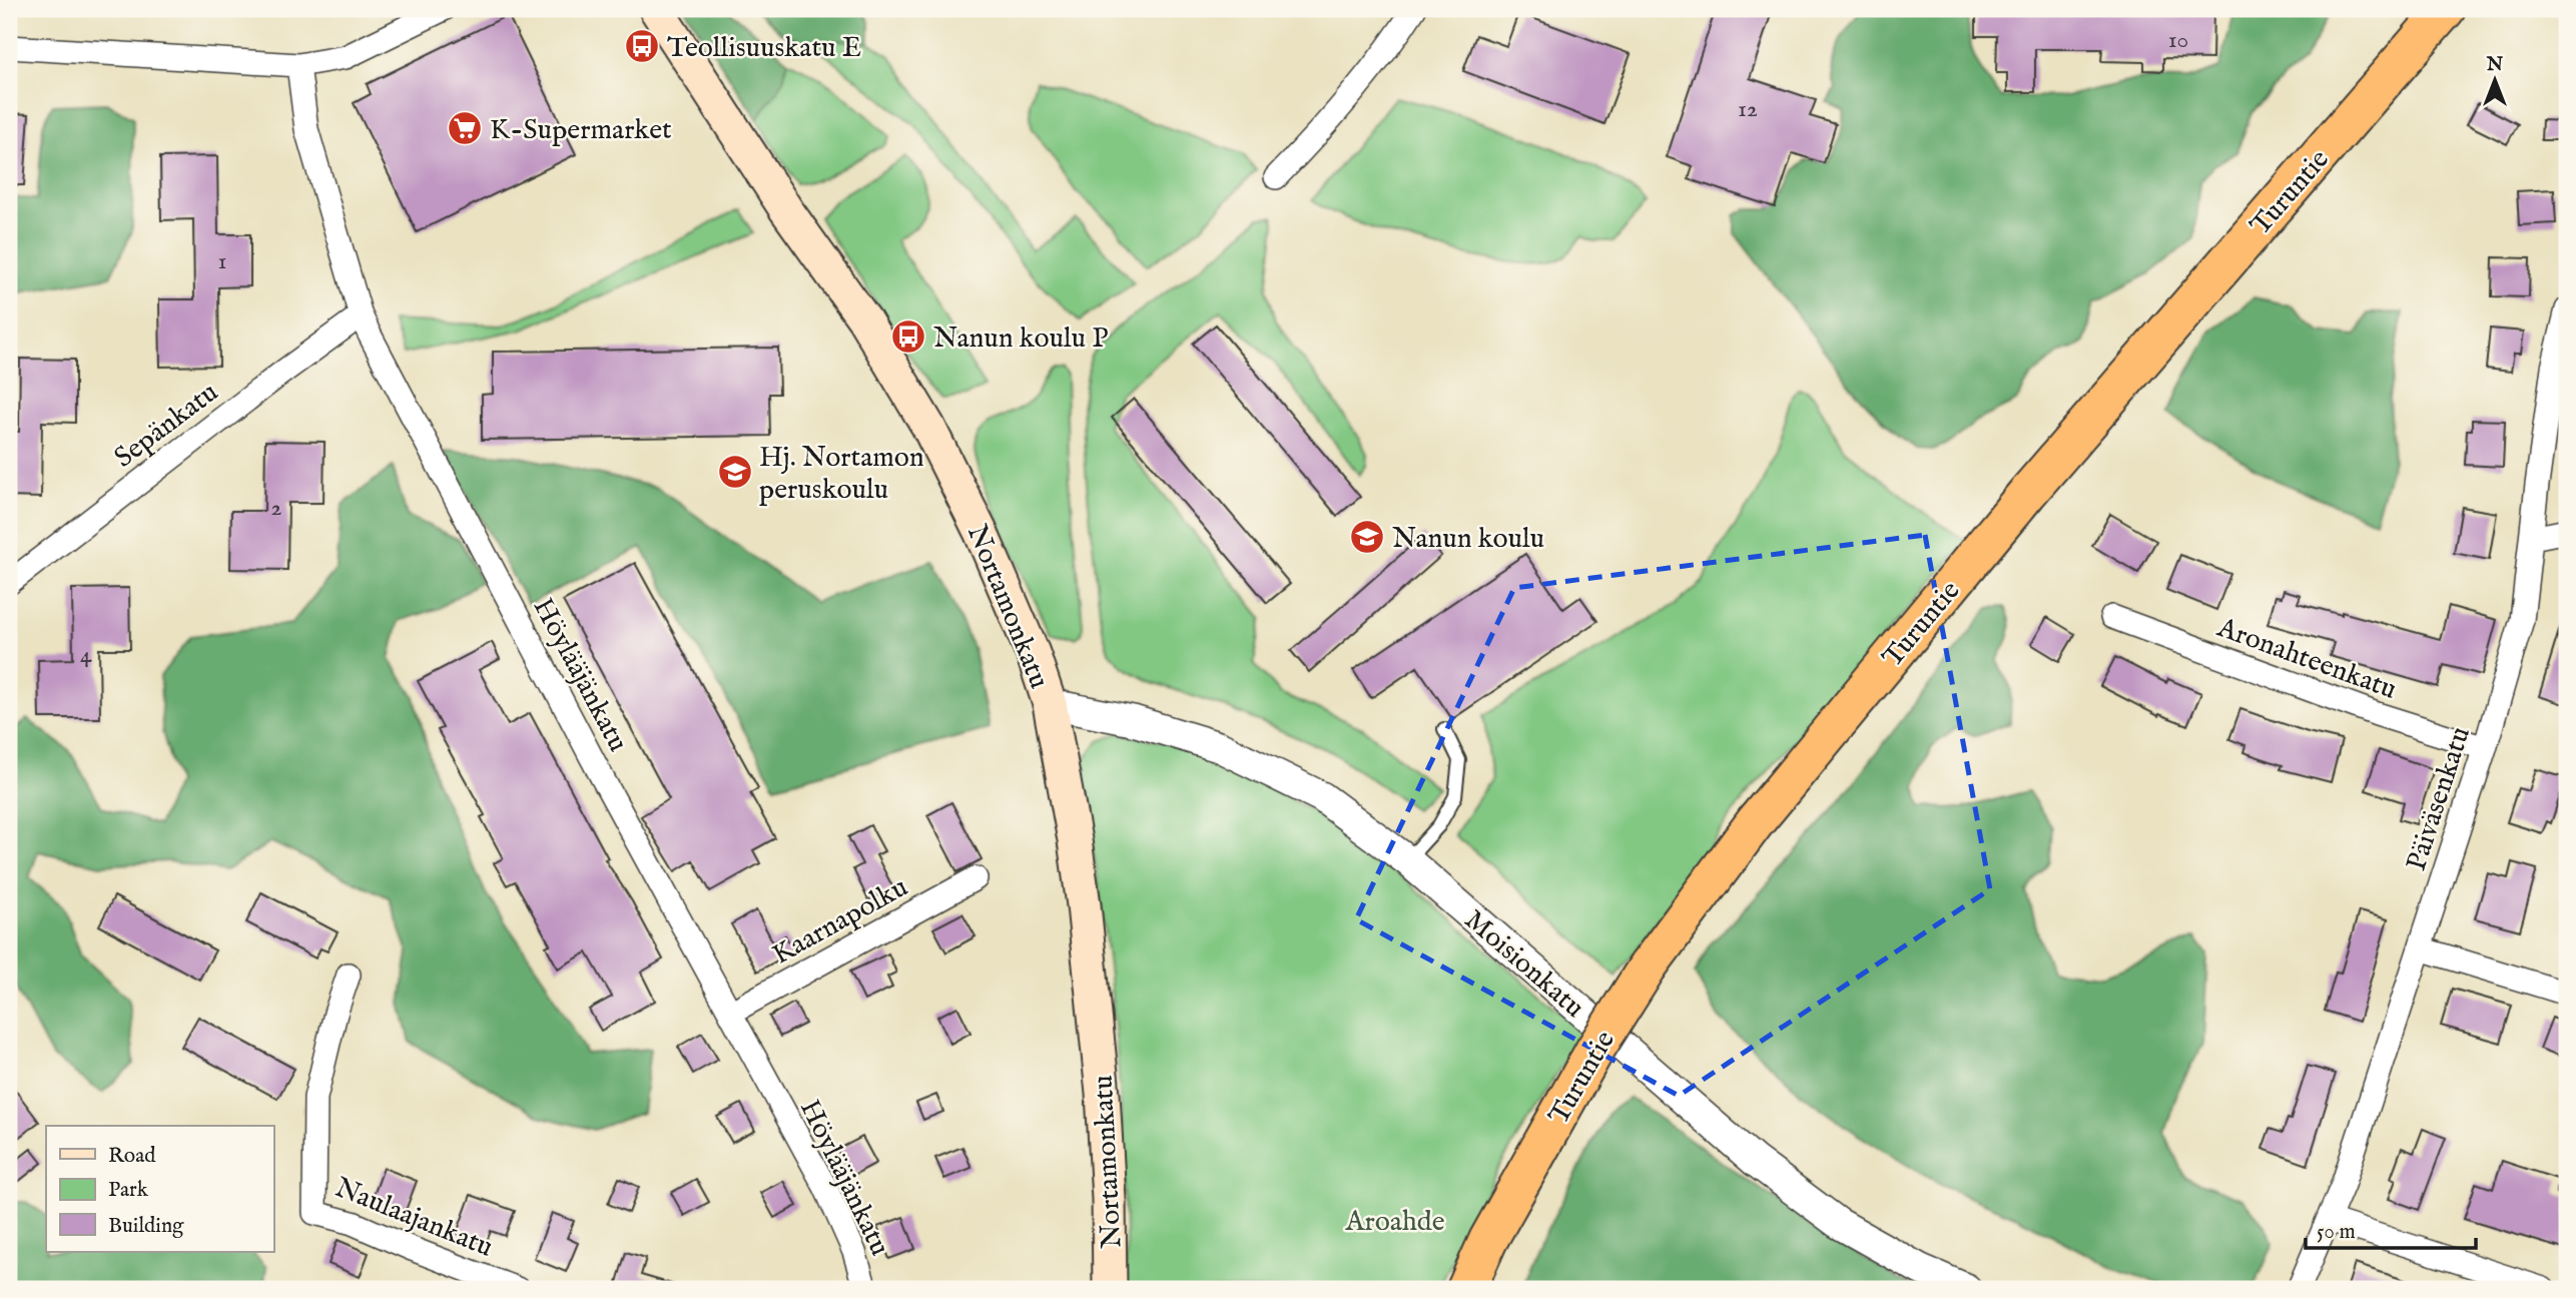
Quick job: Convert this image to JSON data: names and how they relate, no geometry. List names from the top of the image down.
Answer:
{
  "streets": {
    "highway": ["Turuntie"],
    "main road": ["Nortamonkatu"],
    "street": [
      "Sepänkatu",
      "Aronahteenkatu",
      "Höylääjänkatu",
      "Päiväsenkatu",
      "Kaarnapolku",
      "Moisionkatu",
      "Naulaajankatu"
    ]
  },
  "crossings": [
    ["Sepänkatu", "Höylääjänkatu"],
    ["Nortamonkatu", "Moisionkatu"],
    ["Aronahteenkatu", "Päiväsenkatu"],
    ["Höylääjänkatu", "Kaarnapolku"]
  ],
  "parks": ["Aroahde"],
  "places": {
    "bus stop": ["Teollisuuskatu E", "Nanun koulu P"],
    "supermarket": ["K-Supermarket"],
    "school or university": ["Hj. Nortamon peruskoulu", "Nanun koulu"]
  },
  "house_numbers": [
    "10",
    "12",
    "1",
    "2",
    "4"
  ],
  "legend": ["Road", "Park", "Building"],
  "scale_bar": "50 m",
  "north": "top"
}
